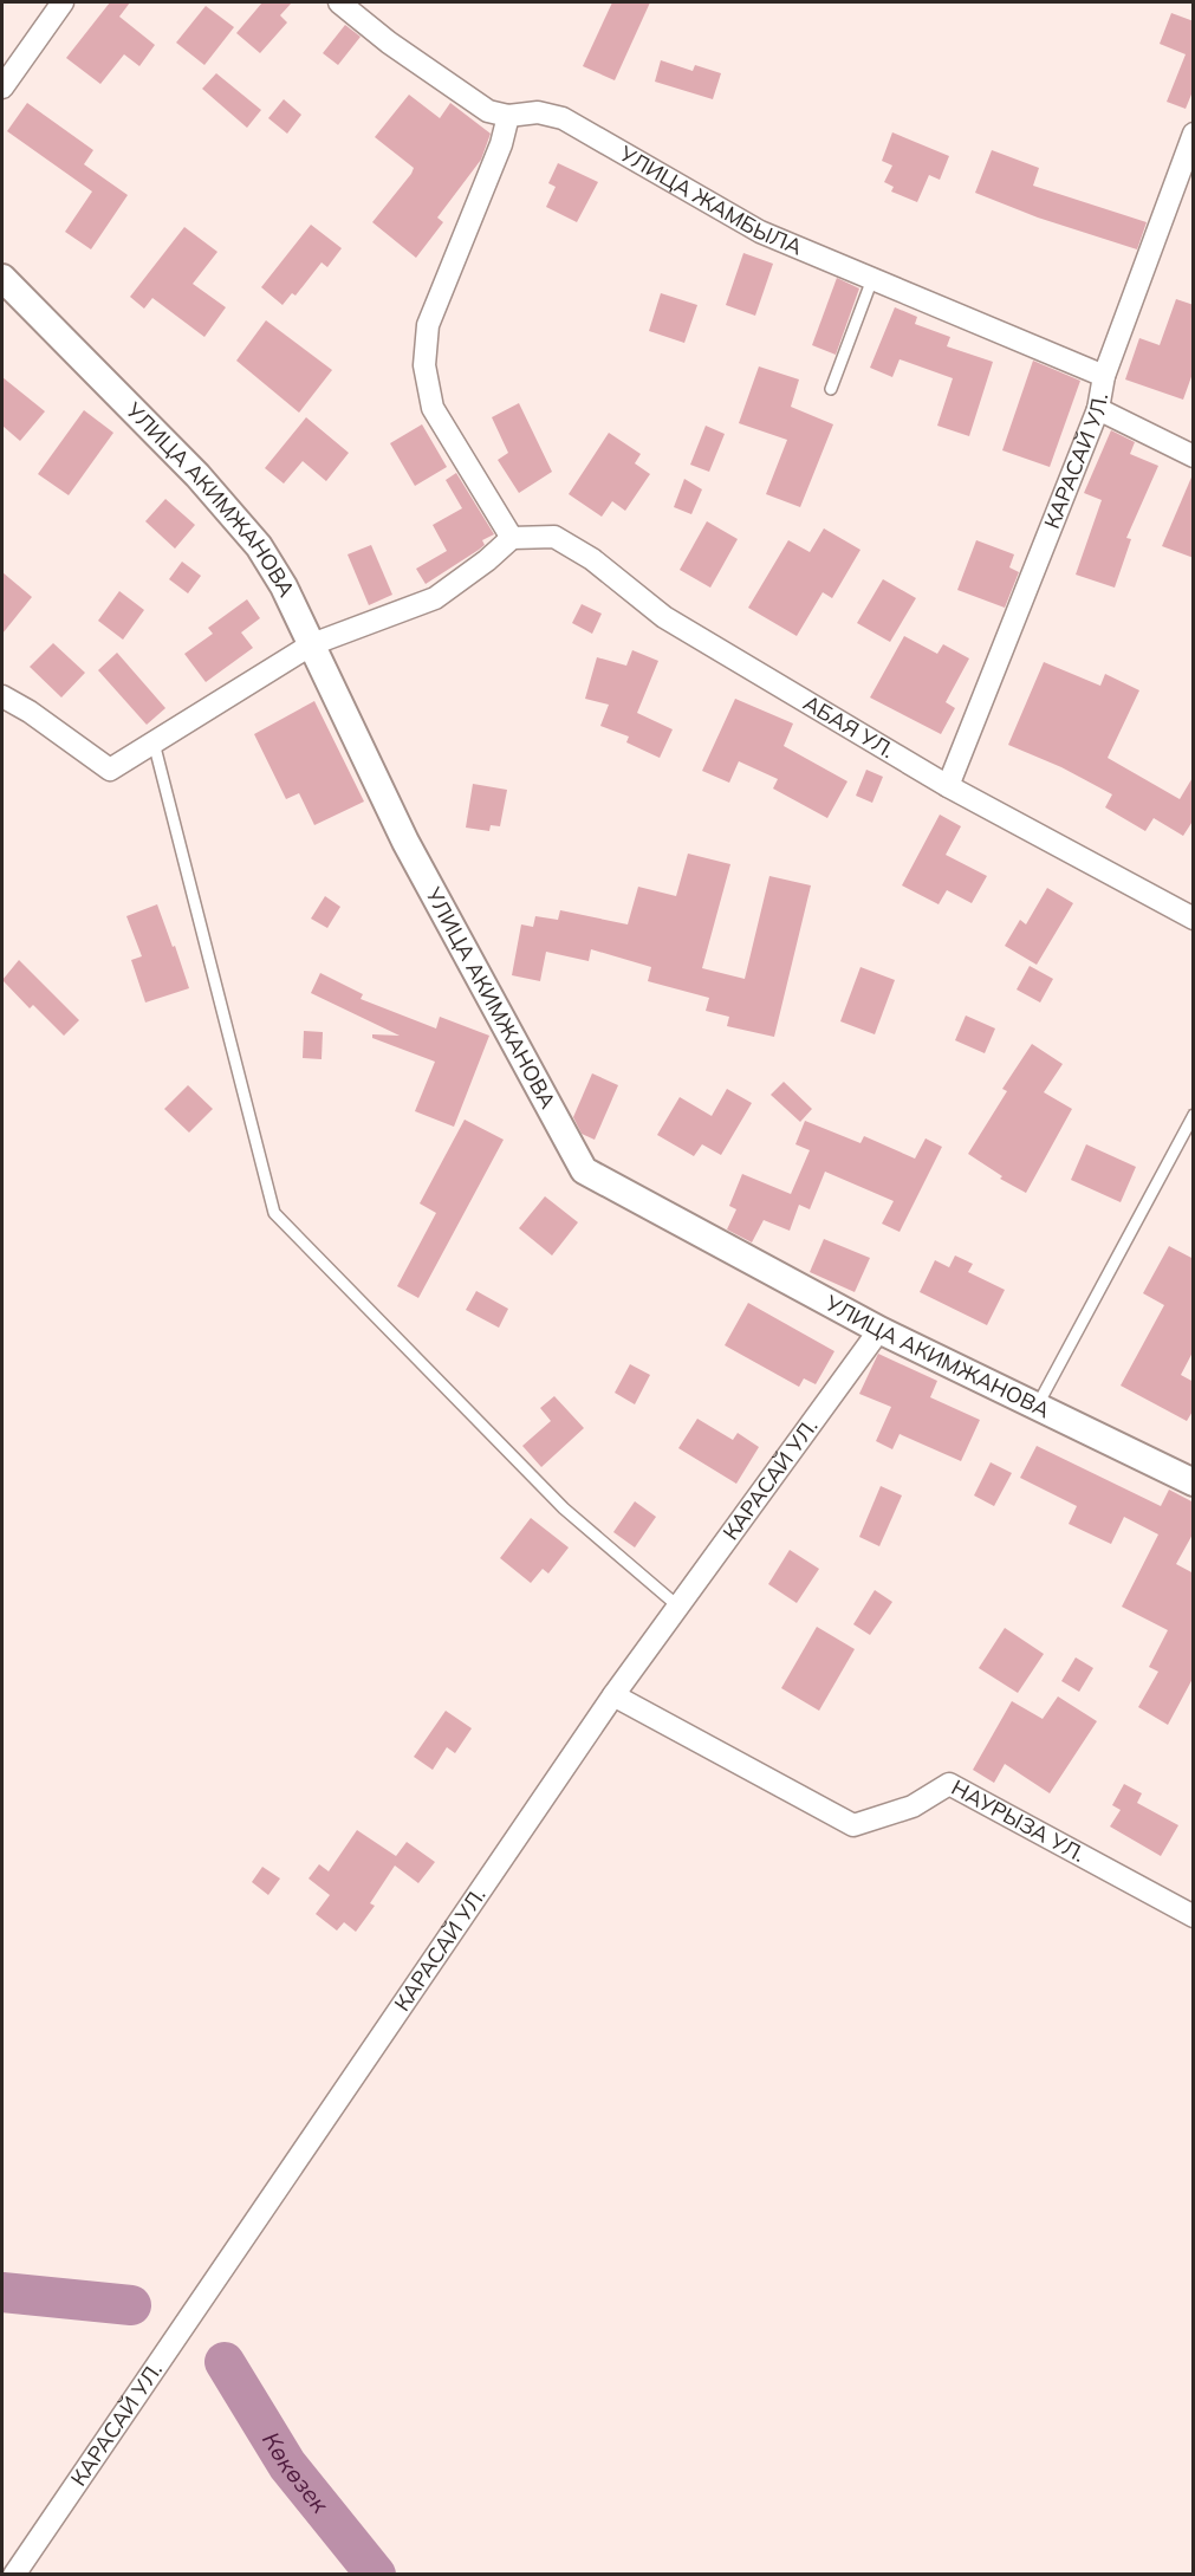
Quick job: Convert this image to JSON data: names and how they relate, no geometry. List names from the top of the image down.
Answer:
{
  "streets": {
    "street": [
      "УЛИЦА ЖАМБЫЛА",
      "КАРАСАЙ УЛ.",
      "УЛИЦА АКИМЖАНОВА",
      "АБАЯ УЛ.",
      "НАУРЫЗА УЛ."
    ]
  },
  "crossings": [
    ["УЛИЦА ЖАМБЫЛА", "КАРАСАЙ УЛ."],
    ["КАРАСАЙ УЛ.", "УЛИЦА АКИМЖАНОВА"],
    ["КАРАСАЙ УЛ.", "АБАЯ УЛ."],
    ["КАРАСАЙ УЛ.", "НАУРЫЗА УЛ."]
  ],
  "water": ["Көкөзек"]
}
